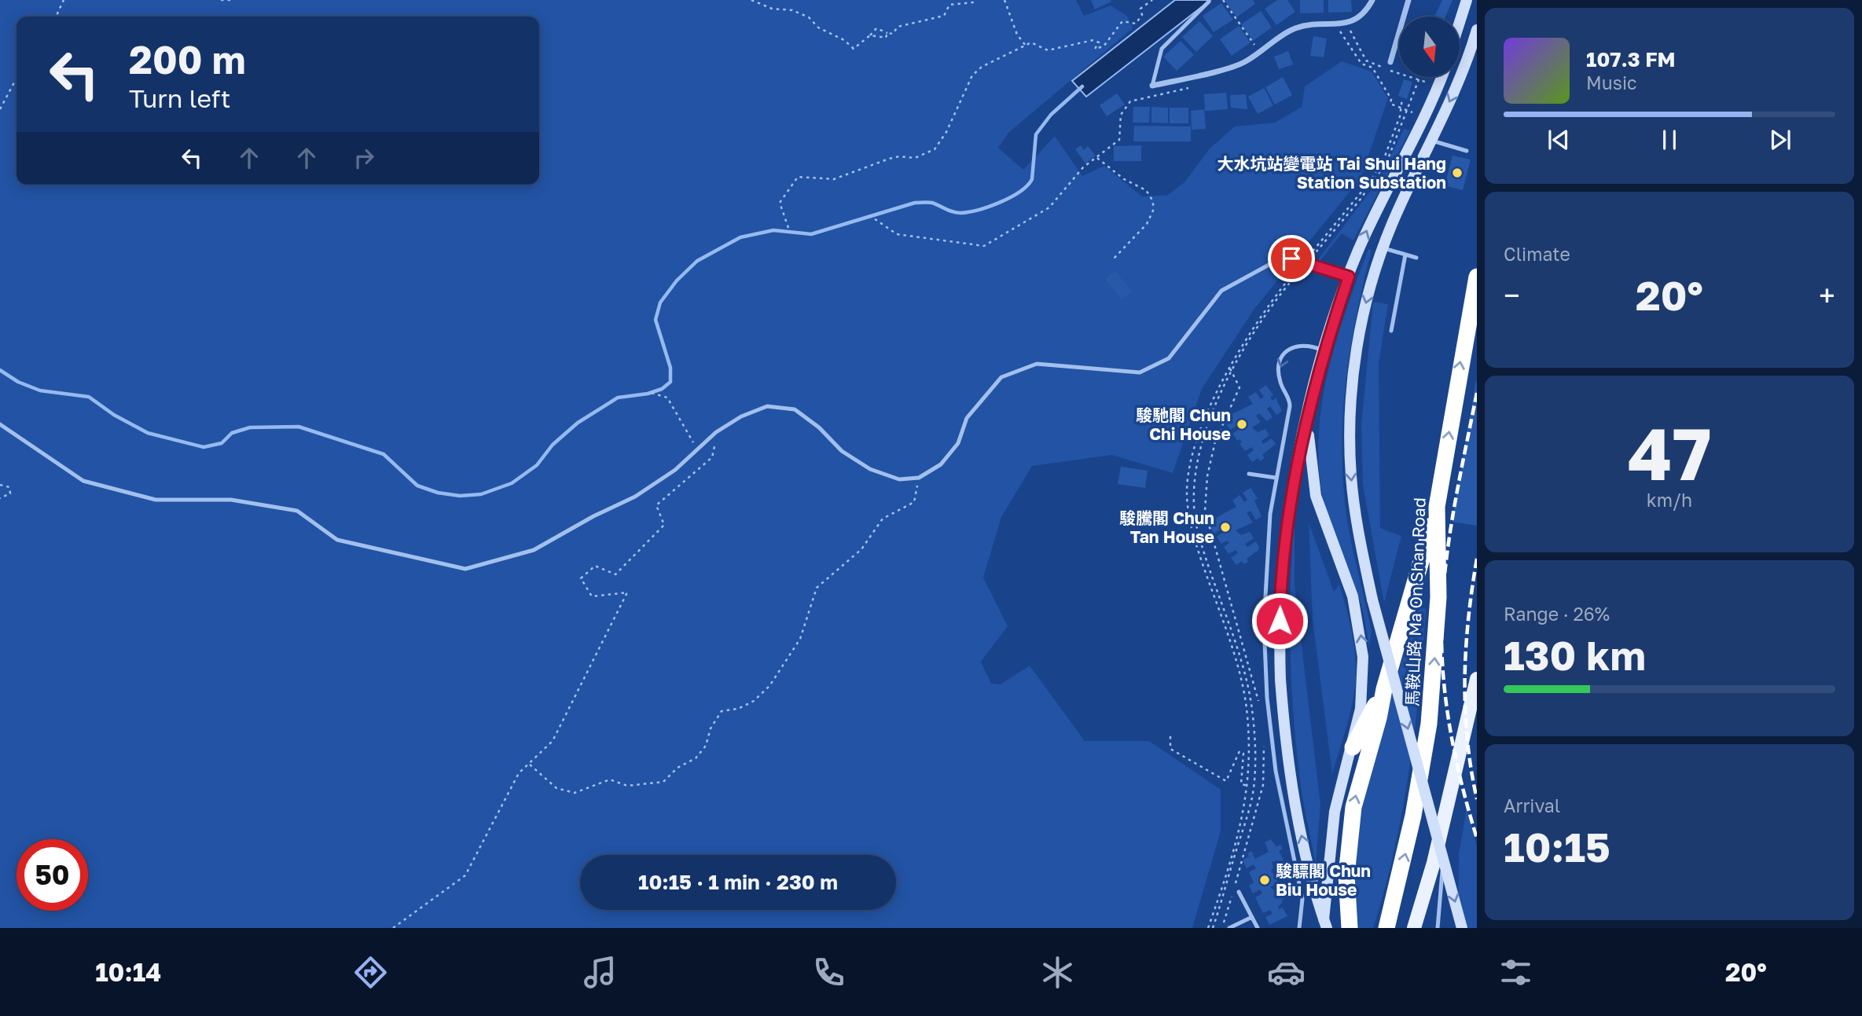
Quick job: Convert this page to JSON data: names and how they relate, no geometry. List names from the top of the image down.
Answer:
{
  "streets": {
    "highway": ["馬鞍山路 Ma On Shan Road"]
  },
  "places": [
    "大水坑站變電站 Tai Shui Hang Station Substation",
    "駿馳閣 Chun Chi House",
    "駿騰閣 Chun Tan House",
    "駿驃閣 Chun Biu House"
  ],
  "north": "bottom",
  "page": {
    "turn": ["200 m", "Turn left"],
    "song": ["107.3 FM", "Music"],
    "tile": [
      "Climate",
      ["47", "km/h"],
      ["Range · 26%", "130 km"],
      ["Arrival", "10:15"]
    ],
    "heat": ["−", "20°", "+"],
    "limit": "50",
    "trip": "10:15 · 1 min · 230 m",
    "tabs": ["10:14", "20°"]
  }
}
